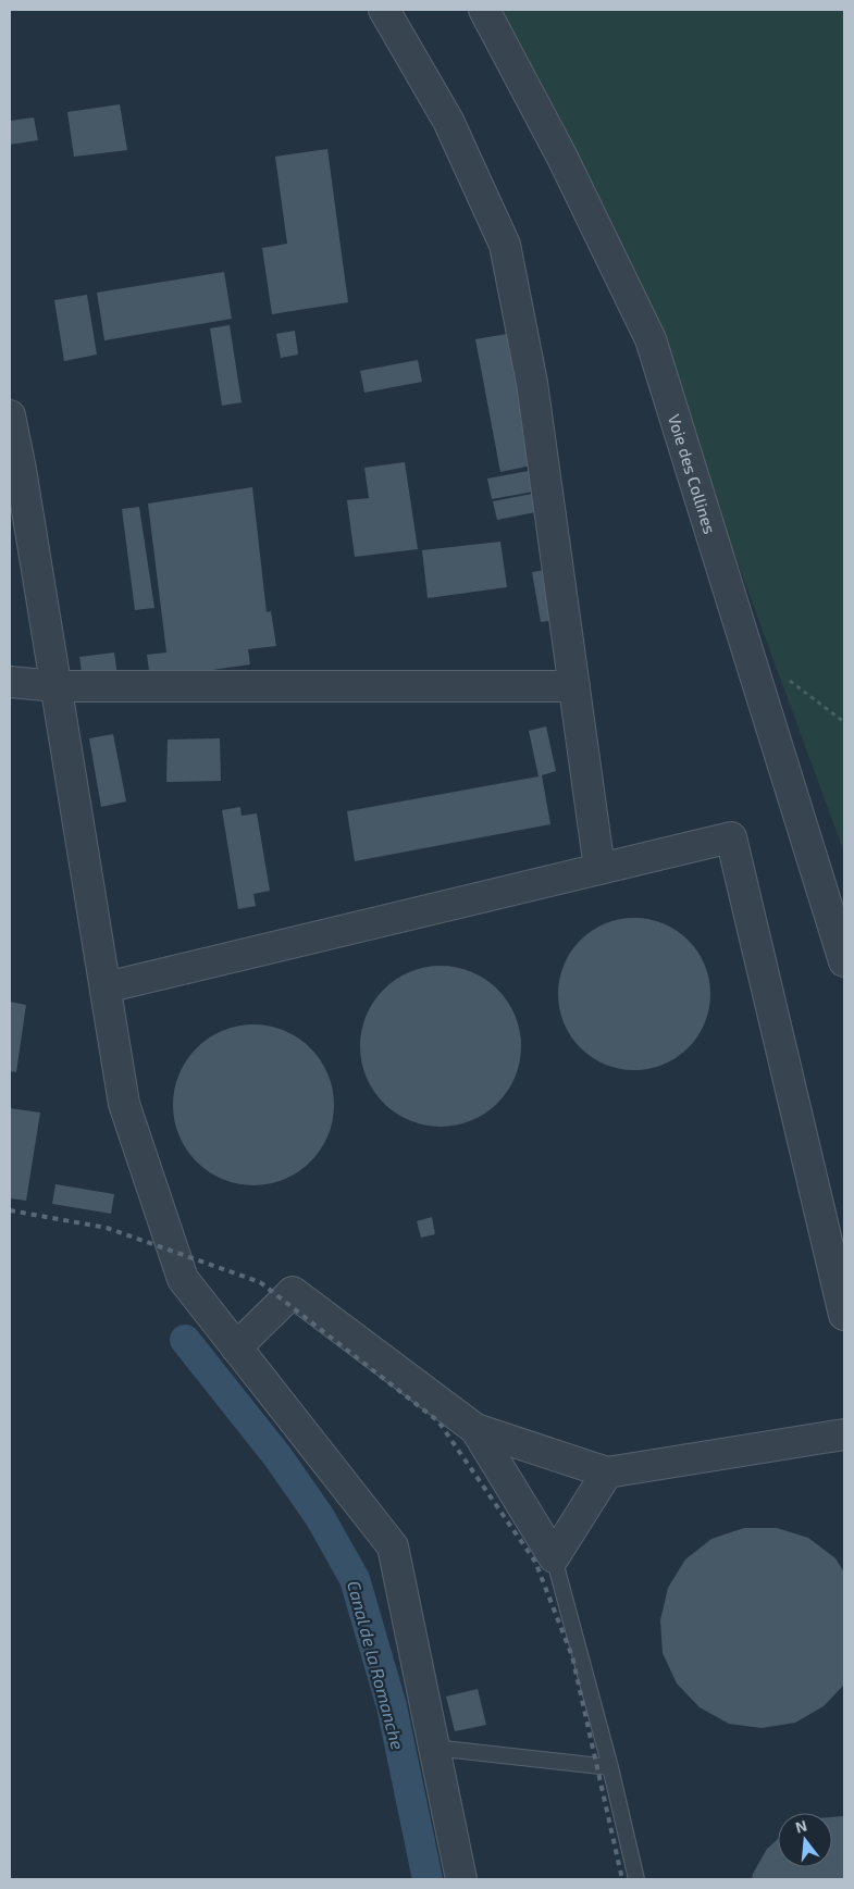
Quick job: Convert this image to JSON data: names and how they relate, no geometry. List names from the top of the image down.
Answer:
{
  "streets": {
    "street": ["Voie des Collines"]
  },
  "water": ["Canal de la Romanche"],
  "north": "top"
}
